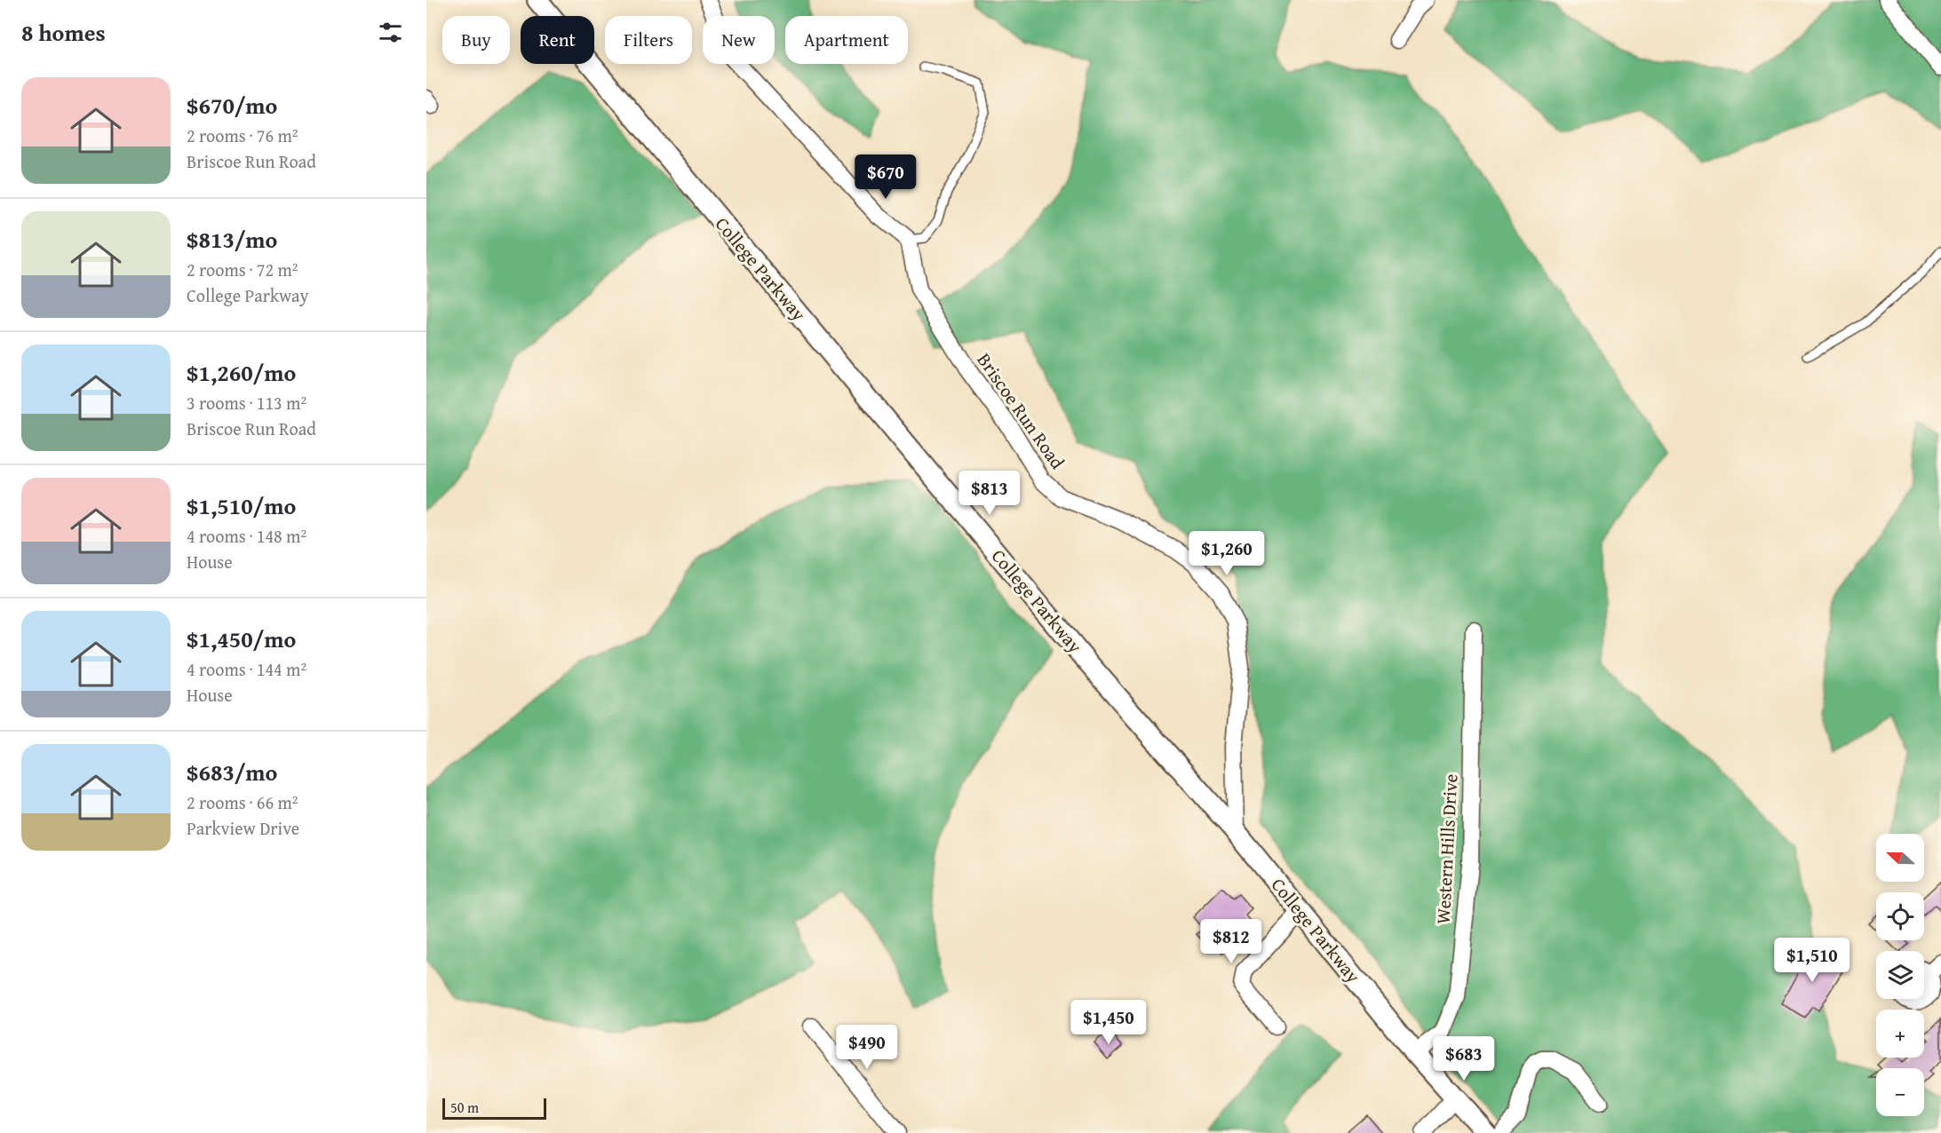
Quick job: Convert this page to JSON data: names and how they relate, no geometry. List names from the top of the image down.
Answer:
{
  "streets": {
    "street": ["College Parkway", "Briscoe Run Road", "Western Hills Drive"]
  },
  "crossings": [
    ["College Parkway", "Briscoe Run Road"],
    ["College Parkway", "Western Hills Drive"]
  ],
  "scale_bar": "50 m",
  "north": "left",
  "page": {
    "heading": "8 homes",
    "chip": [
      "Buy",
      "Rent",
      "Filters",
      "New",
      "Apartment"
    ],
    "list": [
      {
        "name": "$670/mo",
        "note": "2 rooms · 76 m² · Briscoe Run Road"
      },
      {
        "name": "$813/mo",
        "note": "2 rooms · 72 m² · College Parkway"
      },
      {
        "name": "$1,260/mo",
        "note": "3 rooms · 113 m² · Briscoe Run Road"
      },
      {
        "name": "$1,510/mo",
        "note": "4 rooms · 148 m² · House"
      },
      {
        "name": "$1,450/mo",
        "note": "4 rooms · 144 m² · House"
      },
      {
        "name": "$683/mo",
        "note": "2 rooms · 66 m² · Parkview Drive"
      }
    ],
    "price": [
      "$670",
      "$813",
      "$1,260",
      "$812",
      "$1,510",
      "$1,450",
      "$490",
      "$683"
    ],
    "map_buttons": ["+", "−"],
    "scale": "50 m"
  }
}
